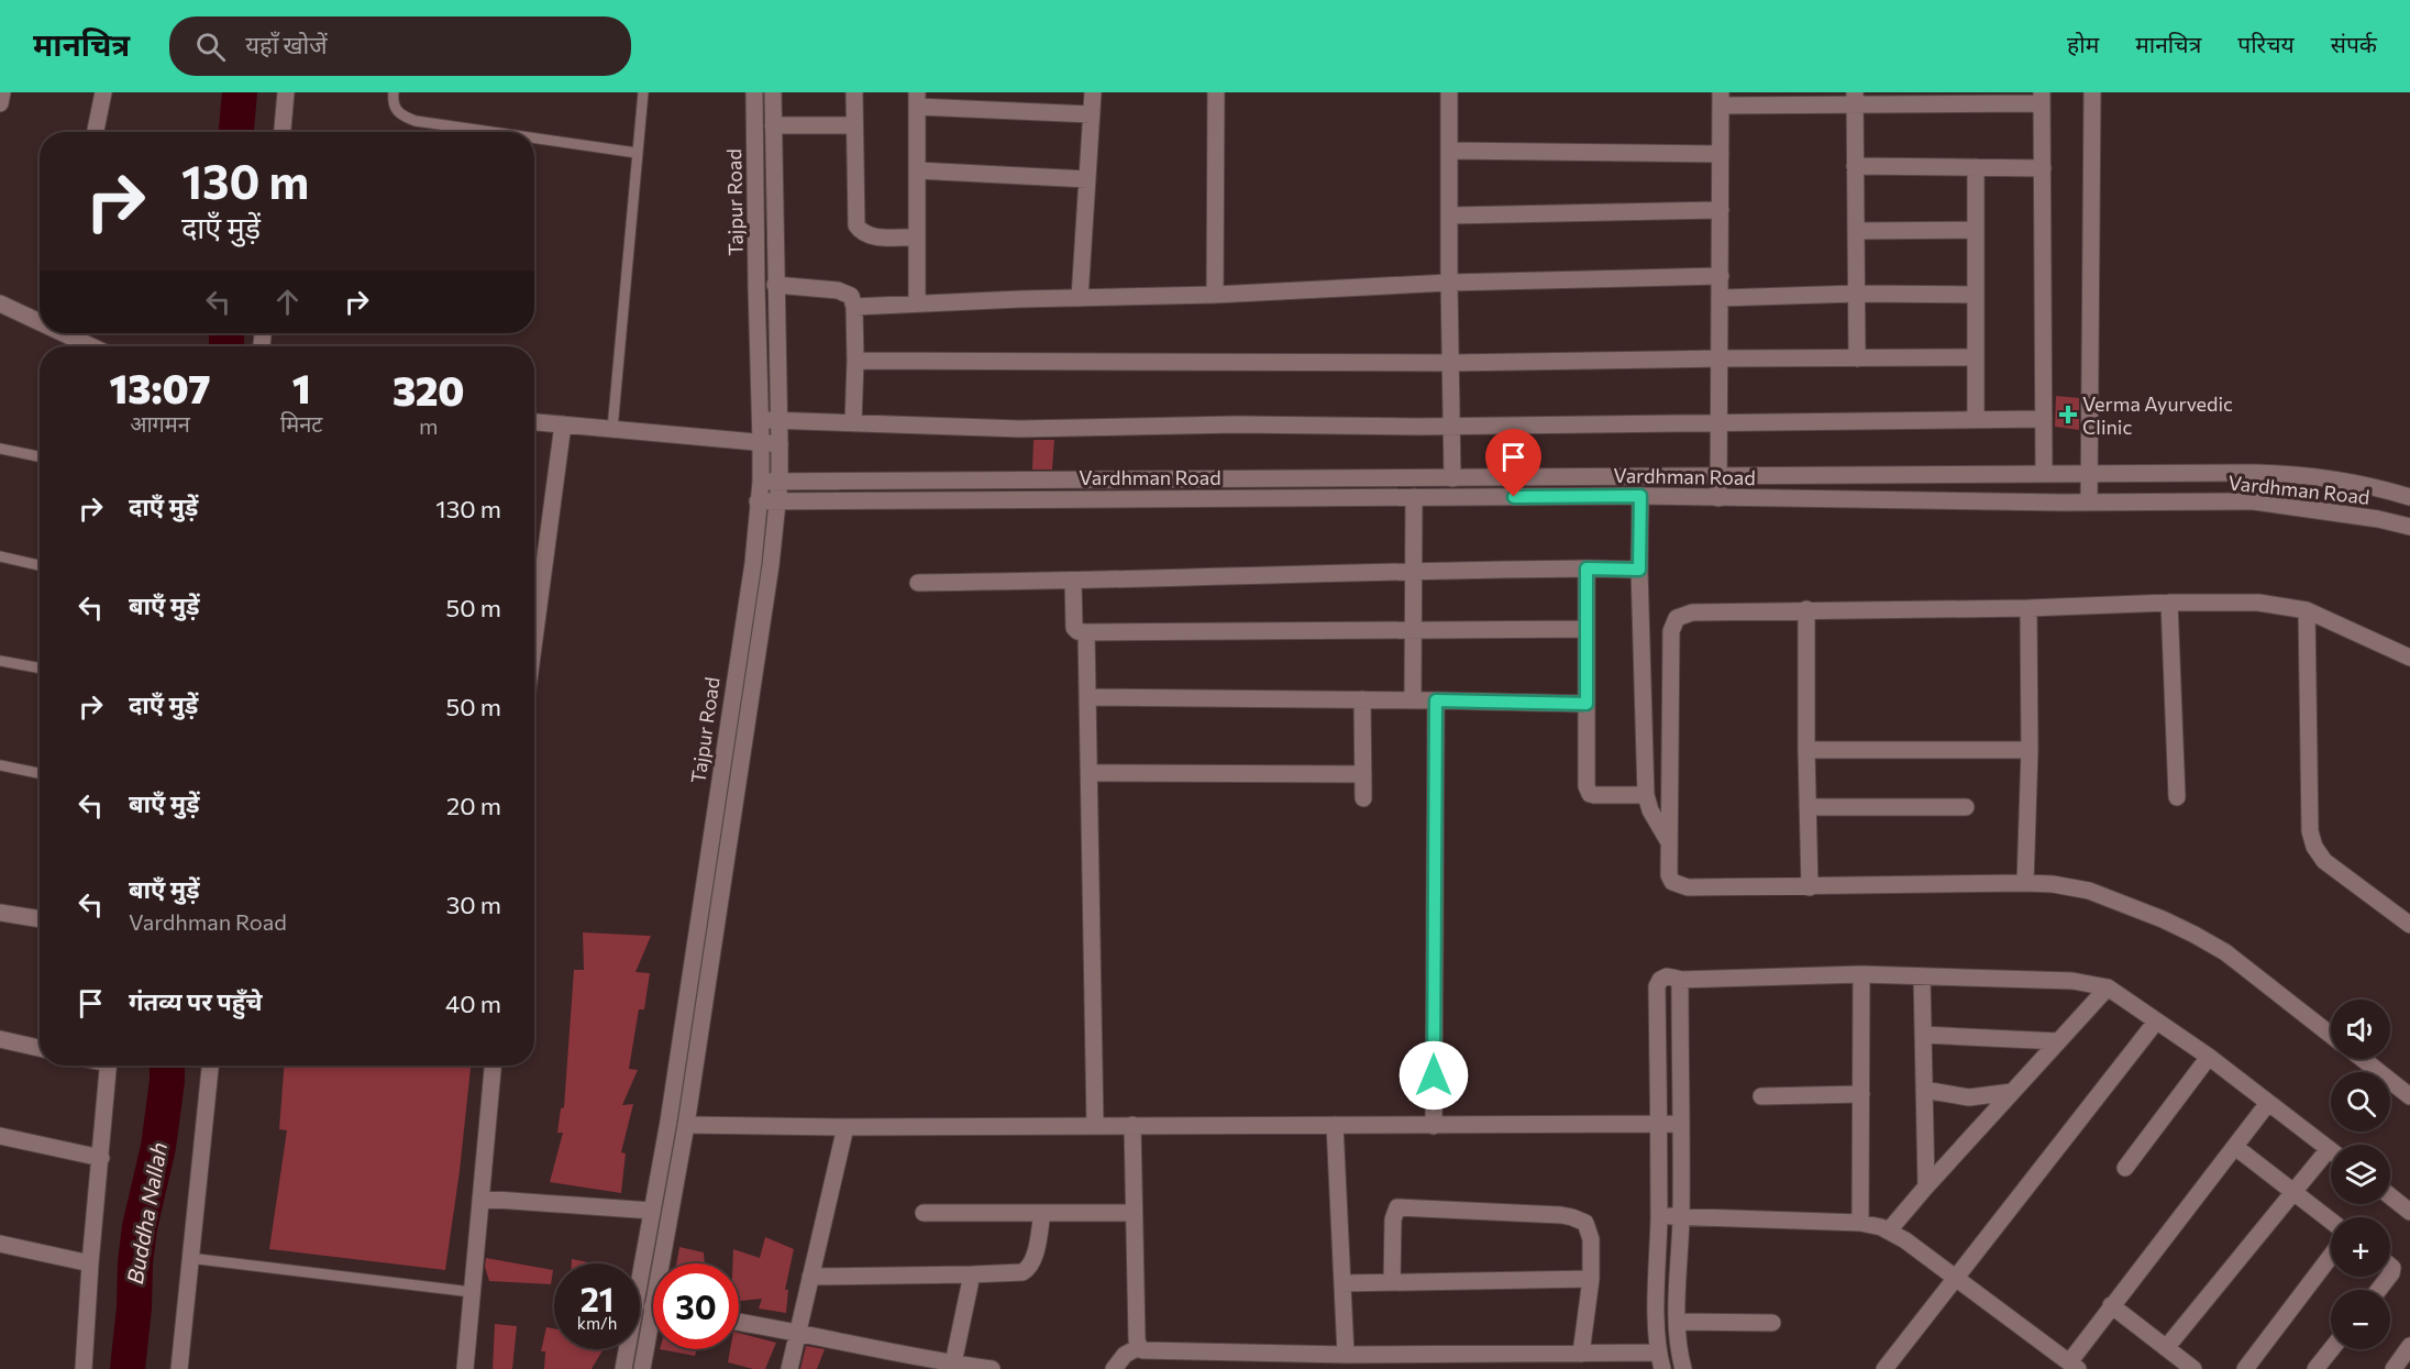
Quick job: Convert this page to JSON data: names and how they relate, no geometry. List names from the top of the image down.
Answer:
{
  "streets": {
    "street": ["Tajpur Road", "Vardhman Road"]
  },
  "crossings": [
    ["Tajpur Road", "Vardhman Road"]
  ],
  "water": ["Buddha Nallah"],
  "places": {
    "health": ["Verma Ayurvedic Clinic"]
  },
  "page": {
    "header": "मानचित्र",
    "search": "यहाँ खोजें",
    "nav": [
      "होम",
      "मानचित्र",
      "परिचय",
      "संपर्क"
    ],
    "turn": ["130 m", "दाएँ मुड़ें"],
    "eta": [
      "13:07",
      "आगमन",
      "1",
      "मिनट",
      "320",
      "m"
    ],
    "list": [
      {
        "name": "दाएँ मुड़ें",
        "value": "130 m"
      },
      {
        "name": "बाएँ मुड़ें",
        "value": "50 m"
      },
      {
        "name": "दाएँ मुड़ें",
        "value": "50 m"
      },
      {
        "name": "बाएँ मुड़ें",
        "value": "20 m"
      },
      {
        "name": "बाएँ मुड़ें",
        "note": "Vardhman Road",
        "value": "30 m"
      },
      {
        "name": "गंतव्य पर पहुँचे",
        "value": "40 m"
      }
    ],
    "map_buttons": ["+", "−"],
    "speed": "21 km/h",
    "limit": "30"
  }
}
